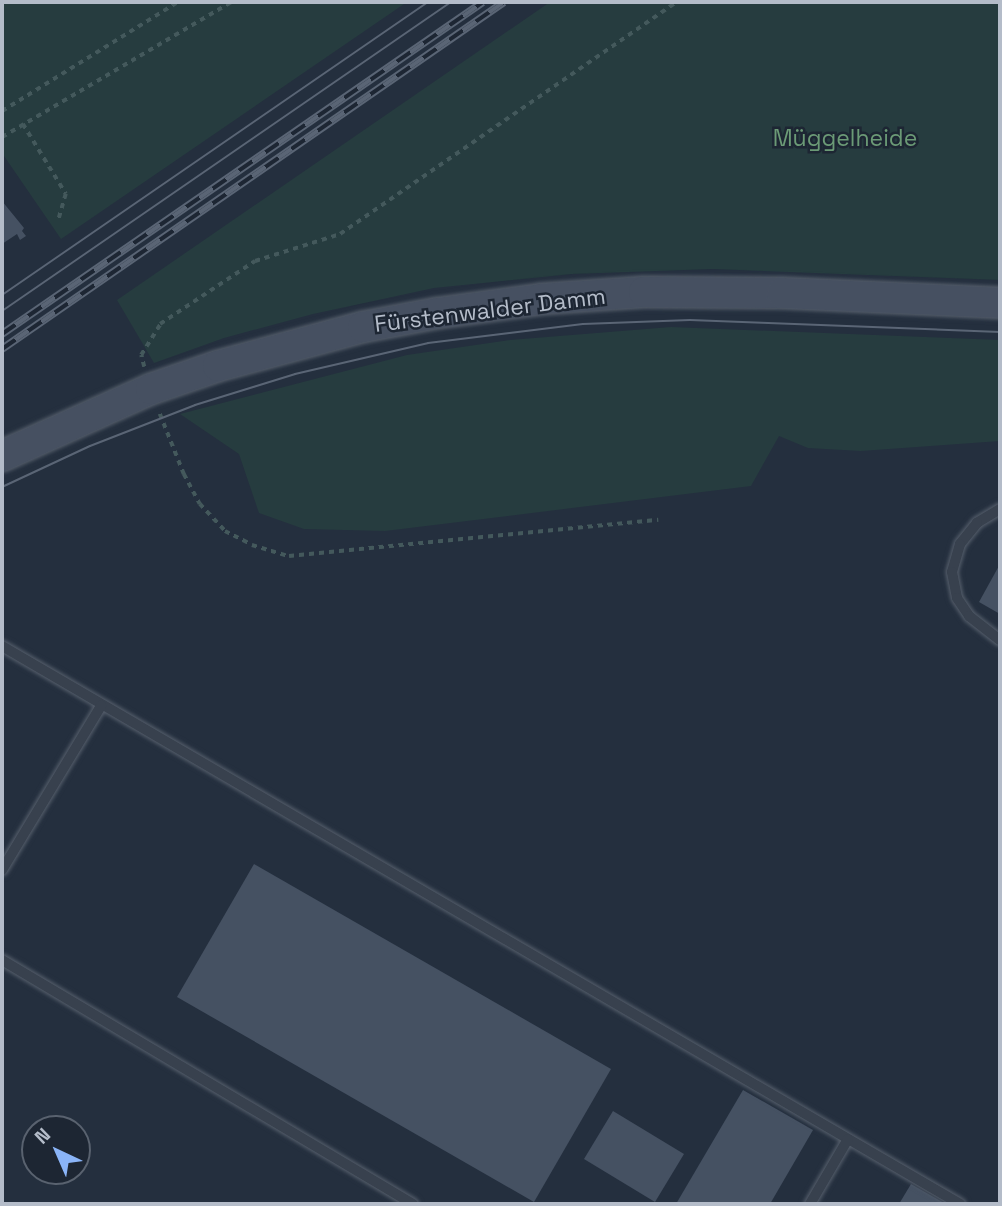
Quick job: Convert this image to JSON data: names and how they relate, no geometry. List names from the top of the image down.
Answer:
{
  "streets": {
    "main road": ["Fürstenwalder Damm"]
  },
  "parks": ["Müggelheide"],
  "north": "top left"
}
